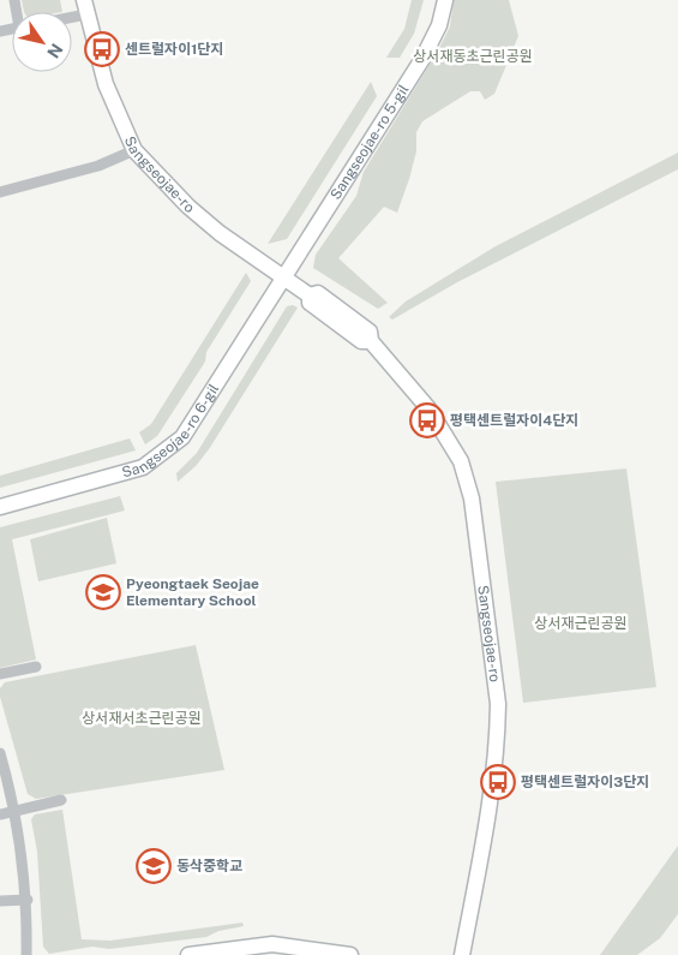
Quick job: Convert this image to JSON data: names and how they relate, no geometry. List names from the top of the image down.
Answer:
{
  "streets": {
    "street": ["Sangseojae-ro 5-gil", "Sangseojae-ro", "Sangseojae-ro 6-gil"]
  },
  "crossings": [
    ["Sangseojae-ro 5-gil", "Sangseojae-ro"],
    ["Sangseojae-ro 5-gil", "Sangseojae-ro 6-gil"],
    ["Sangseojae-ro", "Sangseojae-ro 6-gil"]
  ],
  "parks": ["상서재동초근린공원", "상서재근린공원", "상서재서초근린공원"],
  "places": {
    "bus stop": ["센트럴자이1단지", "평택센트럴자이4단지", "평택센트럴자이3단지"],
    "school or university": ["Pyeongtaek Seojae Elementary School", "동삭중학교"]
  },
  "north": "bottom right"
}
